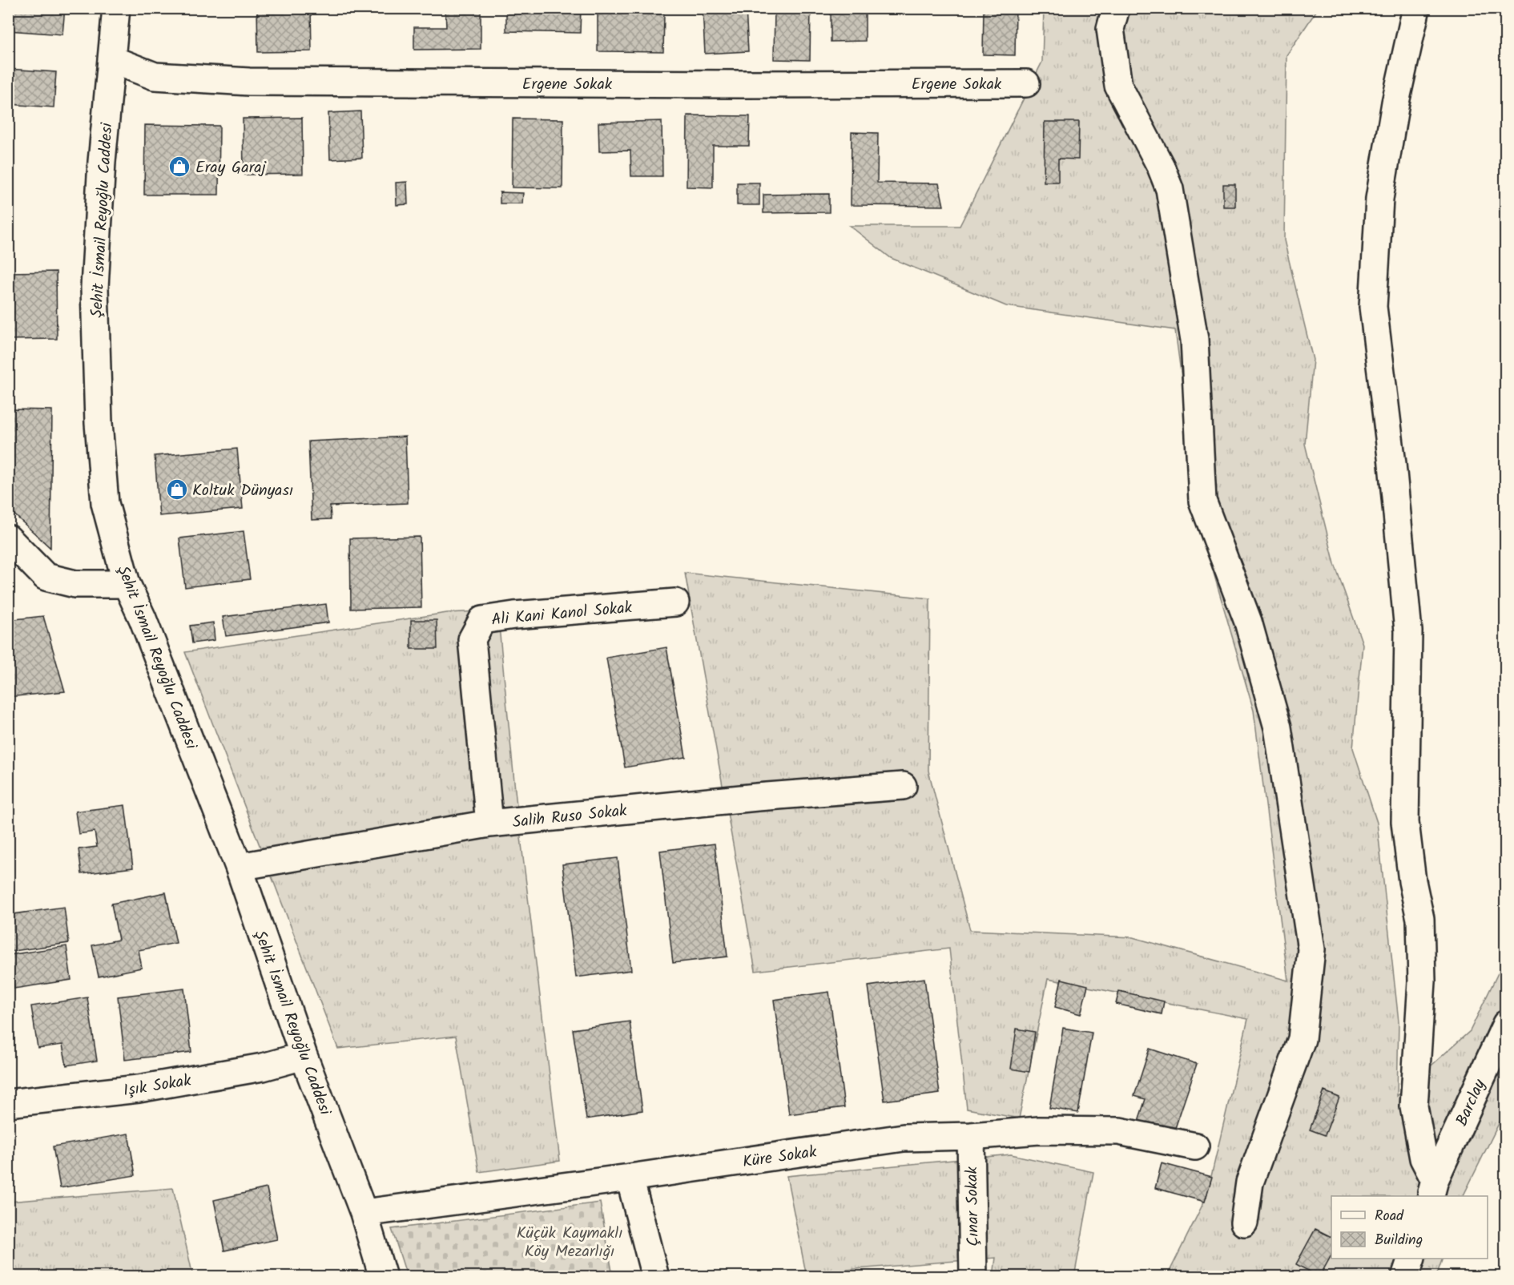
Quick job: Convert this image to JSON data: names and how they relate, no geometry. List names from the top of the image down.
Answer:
{
  "streets": {
    "street": [
      "Ergene Sokak",
      "Şehit İsmail Reyoğlu Caddesi",
      "Ali Kani Kanol Sokak",
      "Salih Ruso Sokak",
      "Işık Sokak",
      "Barclay",
      "Küre Sokak",
      "Çınar Sokak"
    ]
  },
  "crossings": [
    ["Ergene Sokak", "Şehit İsmail Reyoğlu Caddesi"],
    ["Şehit İsmail Reyoğlu Caddesi", "Salih Ruso Sokak"],
    ["Şehit İsmail Reyoğlu Caddesi", "Işık Sokak"],
    ["Şehit İsmail Reyoğlu Caddesi", "Küre Sokak"],
    ["Ali Kani Kanol Sokak", "Salih Ruso Sokak"],
    ["Küre Sokak", "Çınar Sokak"]
  ],
  "parks": ["Küçük Kaymaklı Köy Mezarlığı"],
  "places": {
    "shop": ["Eray Garaj", "Koltuk Dünyası"]
  },
  "legend": ["Road", "Building"]
}
